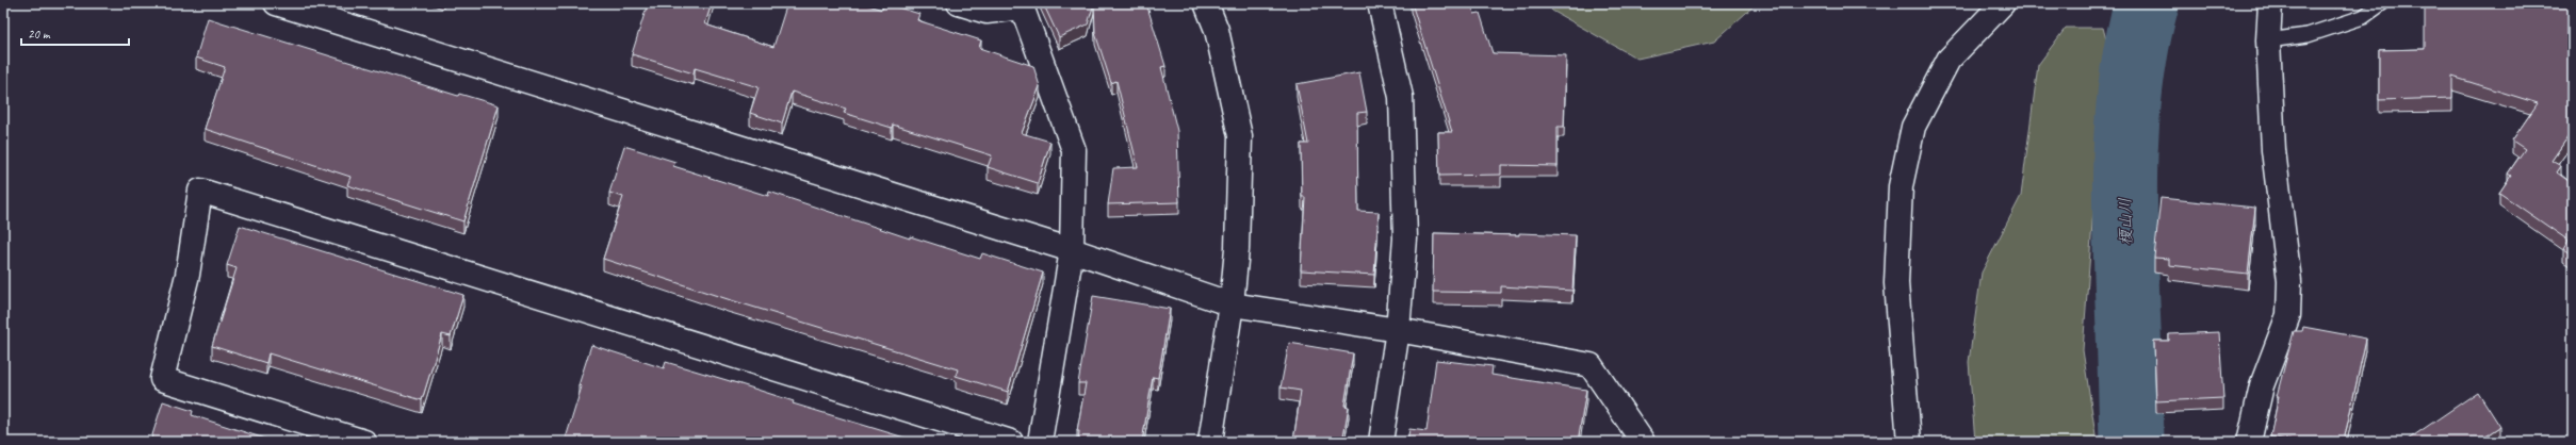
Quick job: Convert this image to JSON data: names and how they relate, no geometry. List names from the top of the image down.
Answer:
{
  "water": ["榎山川"],
  "scale_bar": "20 m"
}
